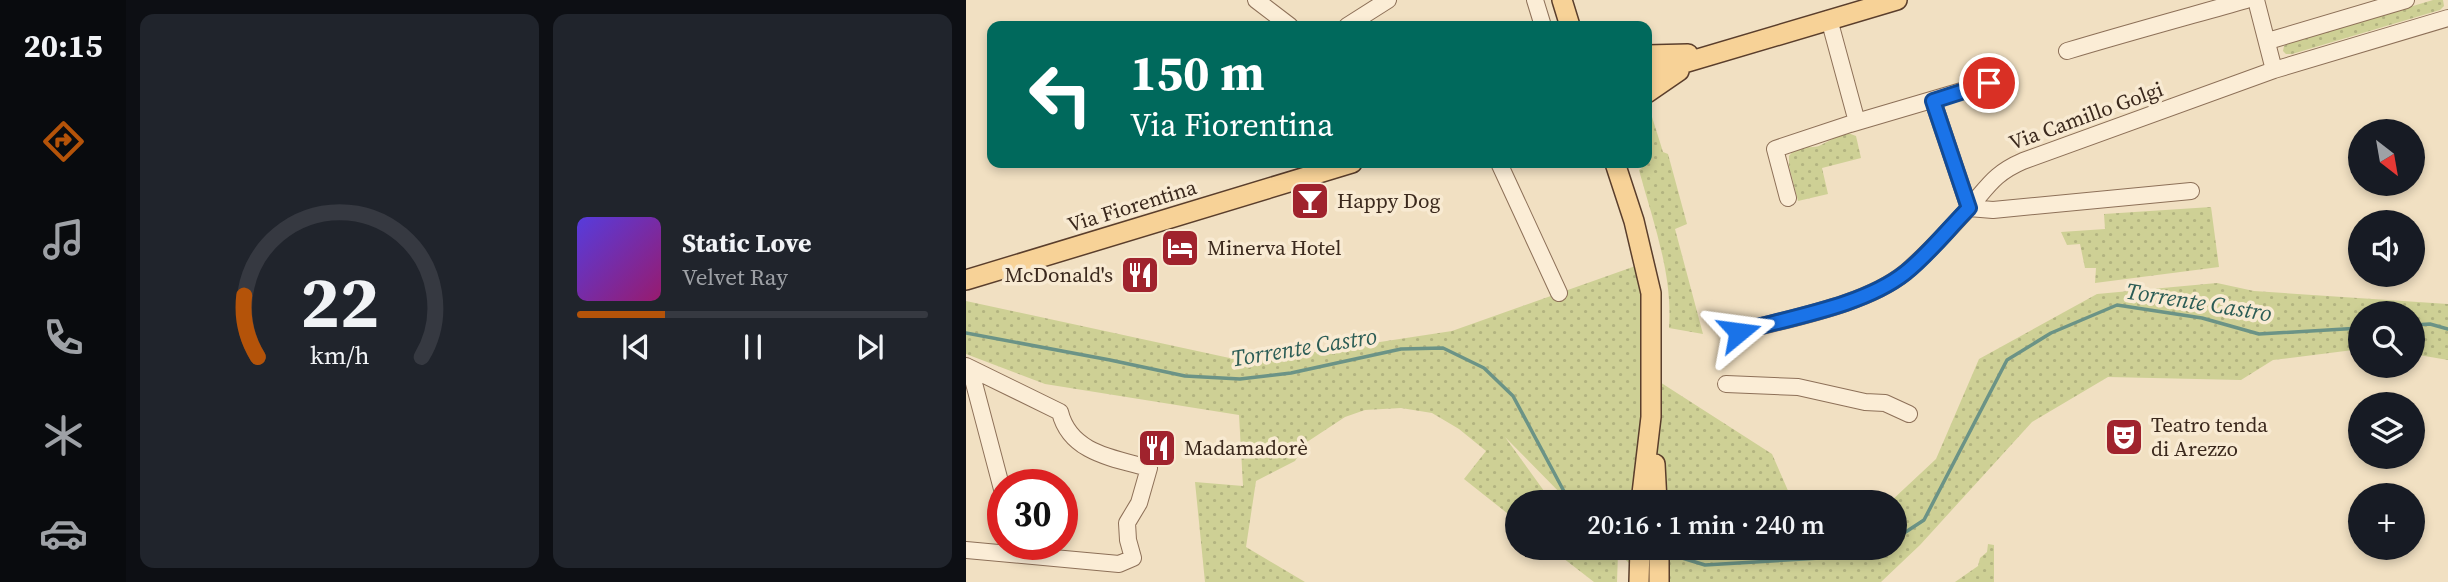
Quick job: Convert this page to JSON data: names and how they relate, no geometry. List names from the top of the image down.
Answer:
{
  "streets": {
    "main road": ["Via Fiorentina"],
    "street": ["Via Camillo Golgi"]
  },
  "water": ["Torrente Castro"],
  "places": {
    "bar": ["Happy Dog"],
    "hotel": ["Minerva Hotel"],
    "restaurant": ["McDonald's", "Madamadorè"],
    "theatre": ["Teatro tenda di Arezzo"]
  },
  "north": "bottom right",
  "page": {
    "tabs": "20:15",
    "turn": ["150 m", "Via Fiorentina"],
    "map_buttons": "+",
    "song": ["Static Love", "Velvet Ray"],
    "limit": "30",
    "trip": "20:16 · 1 min · 240 m",
    "gauge": ["22", "km/h"]
  }
}
